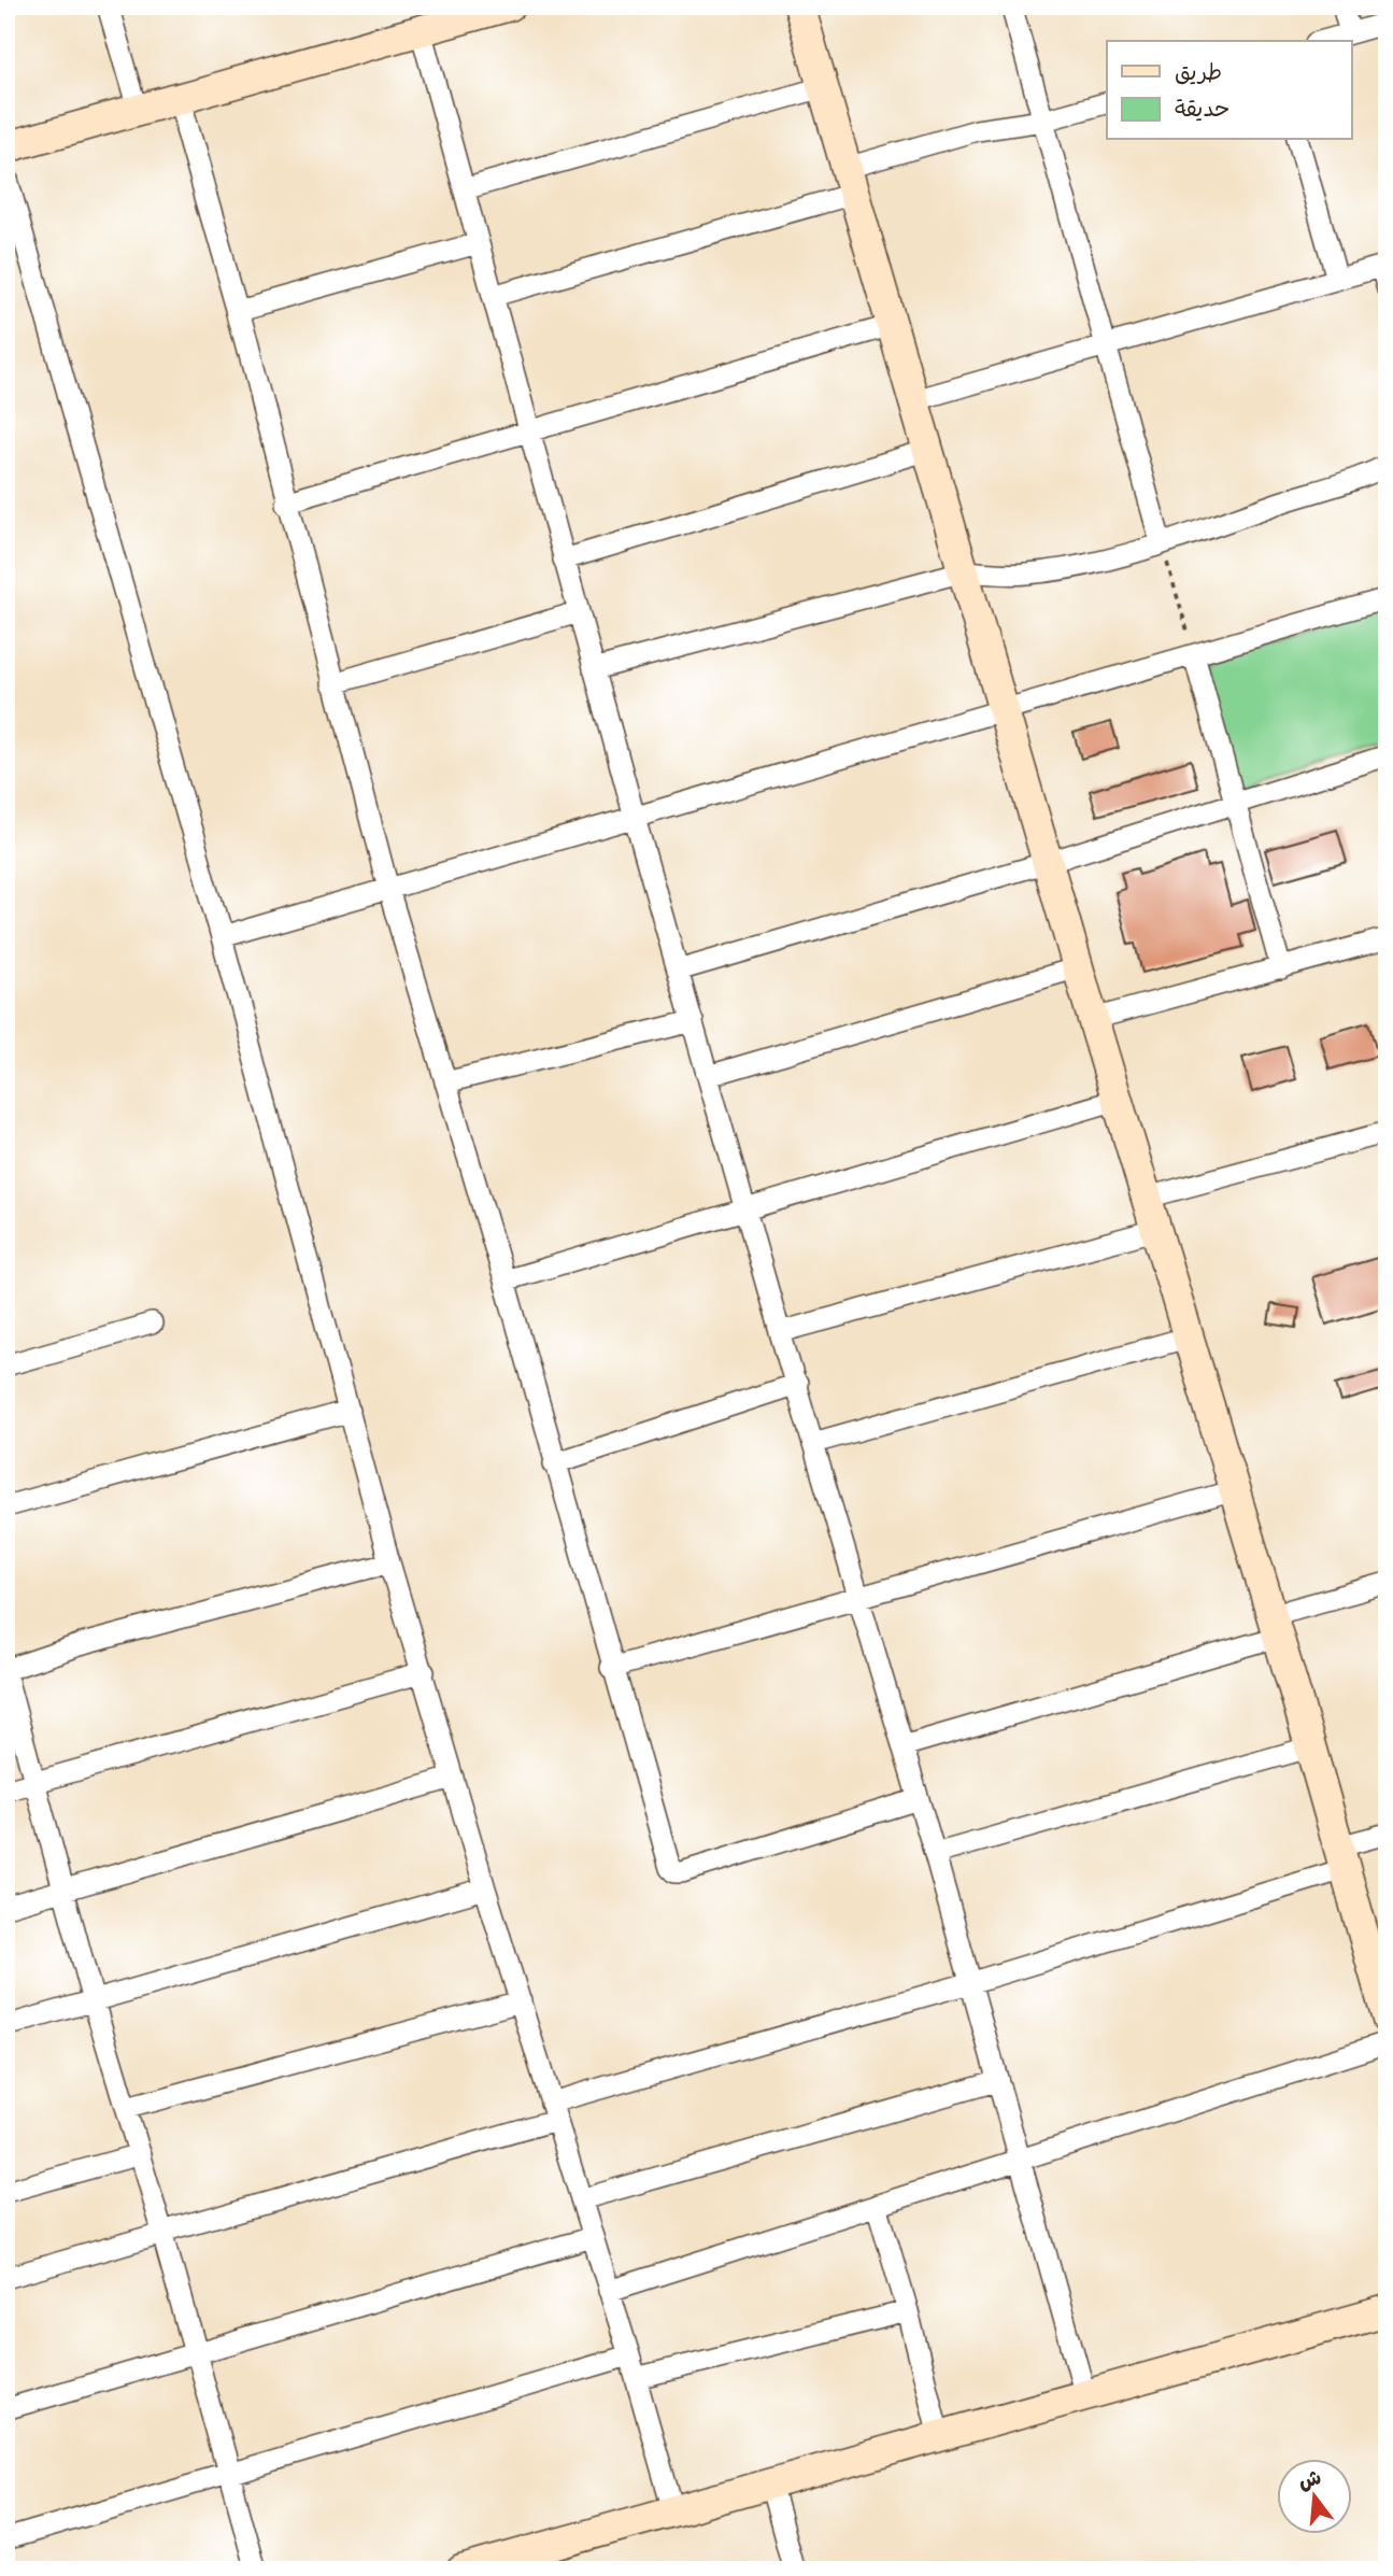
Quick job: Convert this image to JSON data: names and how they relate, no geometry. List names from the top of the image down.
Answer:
{
  "legend": ["طريق", "حديقة"],
  "north": "top"
}
